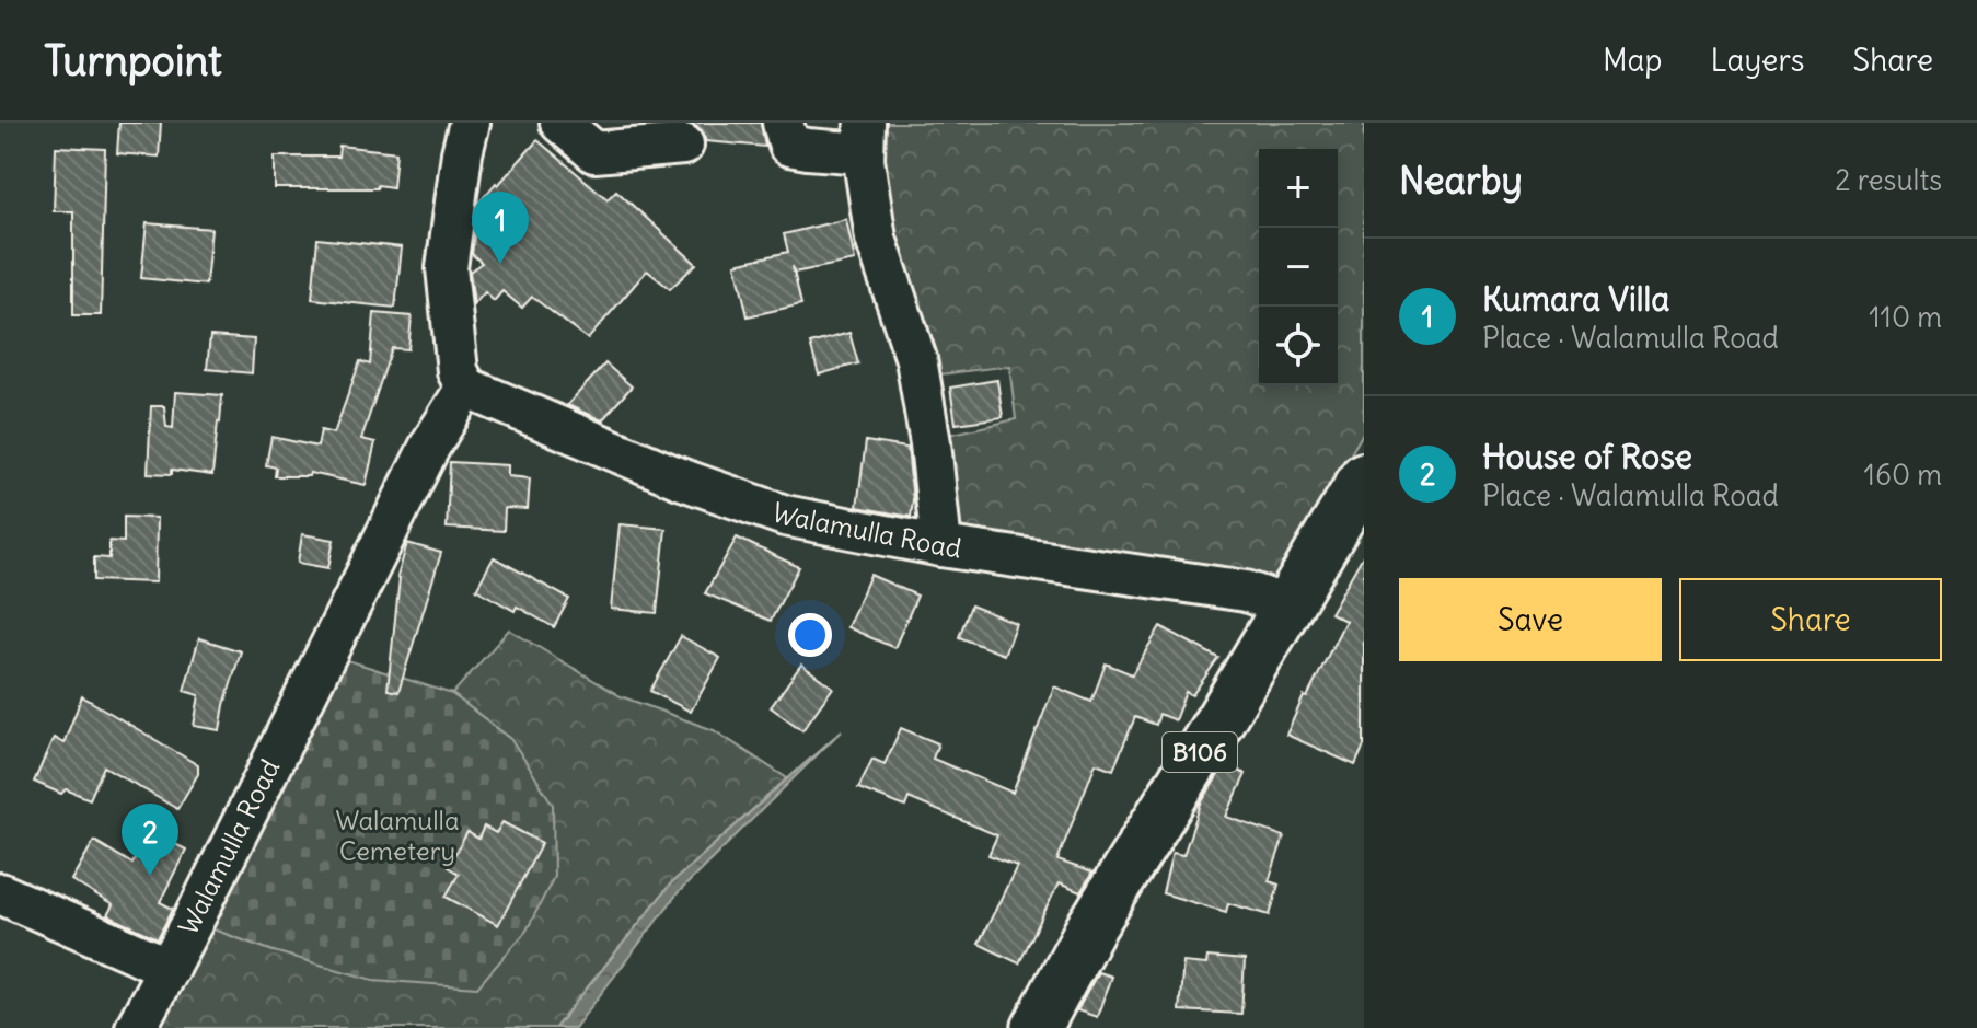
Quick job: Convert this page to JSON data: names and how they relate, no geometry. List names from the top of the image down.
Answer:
{
  "streets": {
    "main road": ["B106"],
    "street": ["Walamulla Road"]
  },
  "crossings": [
    ["Walamulla Road", "B106"]
  ],
  "parks": ["Walamulla Cemetery"],
  "page": {
    "header": "Turnpoint",
    "nav": ["Map", "Layers", "Share"],
    "heading": ["Nearby", "2 results"],
    "map_buttons": ["+", "−"],
    "pins": ["1", "2"],
    "list": [
      {
        "mark": "1",
        "name": "Kumara Villa",
        "note": "Place · Walamulla Road",
        "value": "110 m"
      },
      {
        "mark": "2",
        "name": "House of Rose",
        "note": "Place · Walamulla Road",
        "value": "160 m"
      }
    ],
    "buttons": ["Save", "Share"]
  }
}
